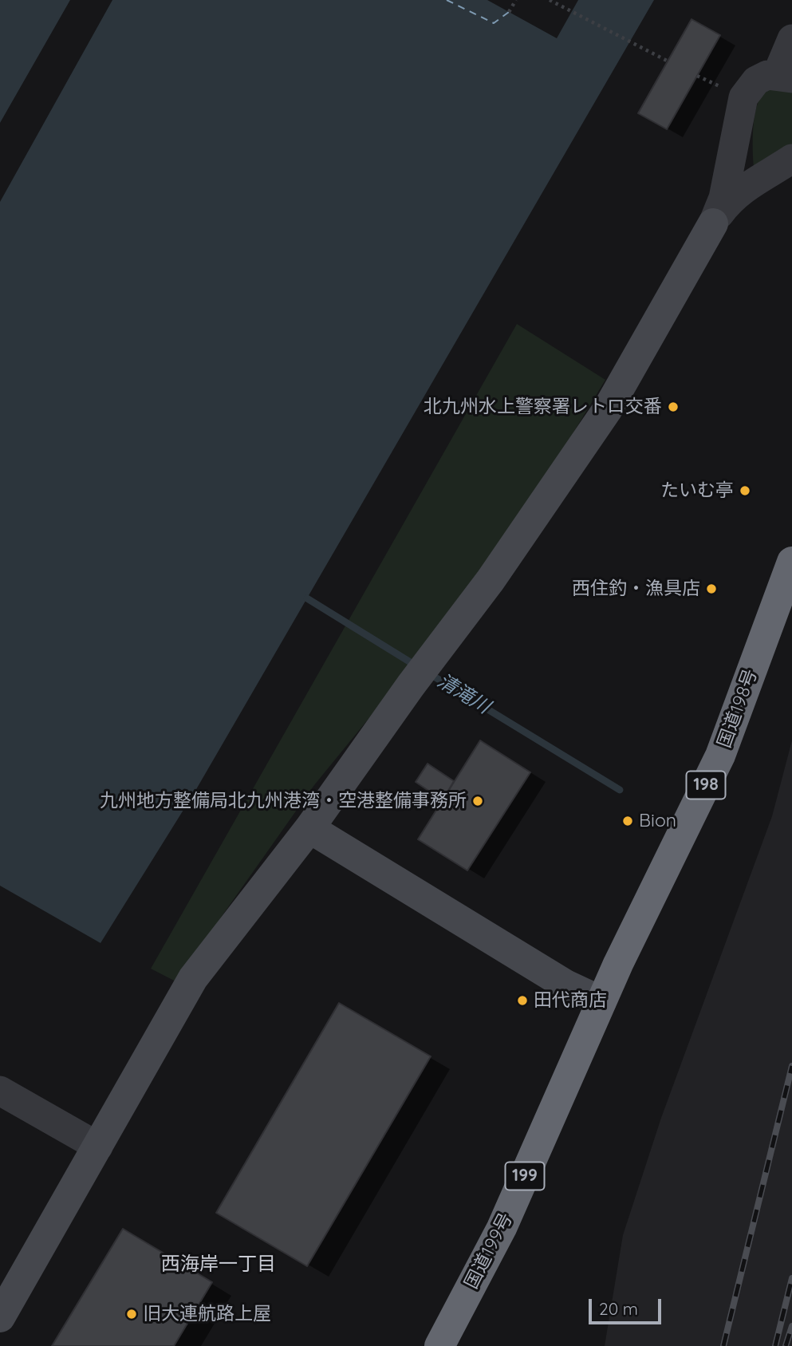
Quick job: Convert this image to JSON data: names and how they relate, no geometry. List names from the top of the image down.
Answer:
{
  "streets": {
    "highway": [
      "国道198号",
      "198",
      "199",
      "国道199号"
    ]
  },
  "crossings": [
    ["国道198号", "国道199号"]
  ],
  "districts": ["西海岸一丁目"],
  "water": ["清滝川"],
  "places": [
    "北九州水上警察署レトロ交番",
    "たいむ亭",
    "西住釣・漁具店",
    "九州地方整備局北九州港湾・空港整備事務所",
    "Bion",
    "田代商店",
    "旧大連航路上屋"
  ],
  "scale_bar": "20 m"
}
